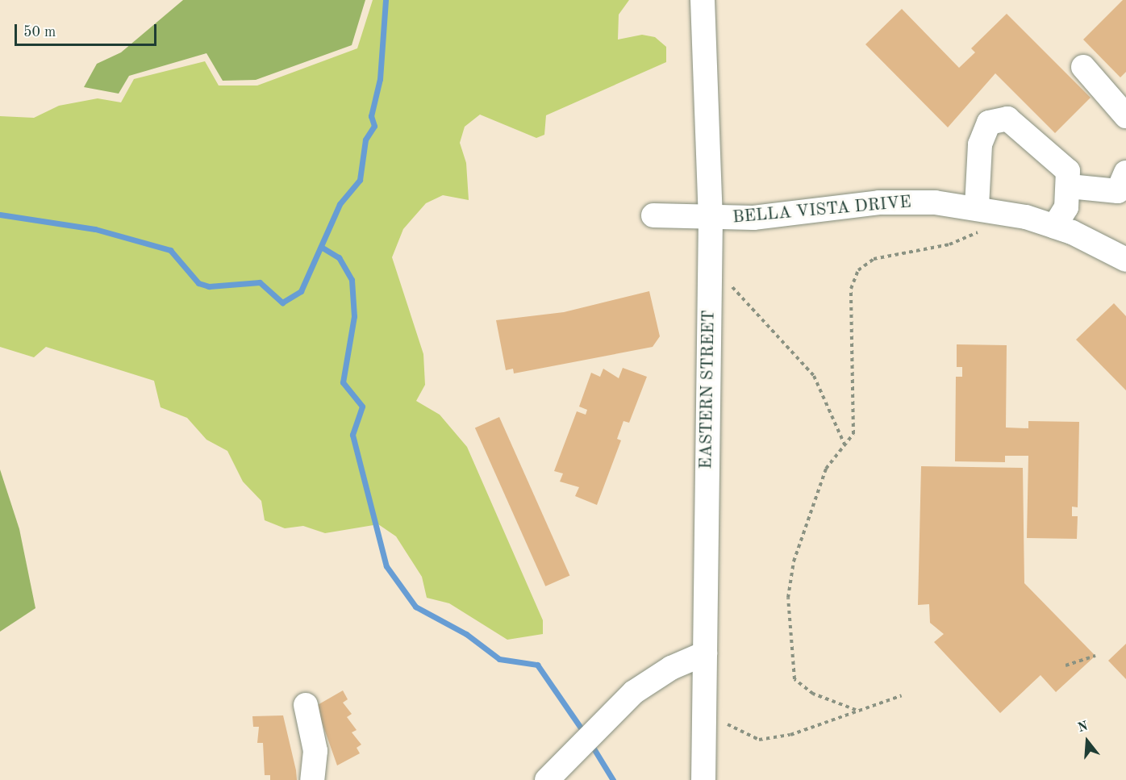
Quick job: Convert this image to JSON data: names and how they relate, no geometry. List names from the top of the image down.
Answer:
{
  "streets": {
    "street": ["BELLA VISTA DRIVE", "EASTERN STREET"]
  },
  "crossings": [
    ["BELLA VISTA DRIVE", "EASTERN STREET"]
  ],
  "scale_bar": "50 m",
  "north": "top"
}
